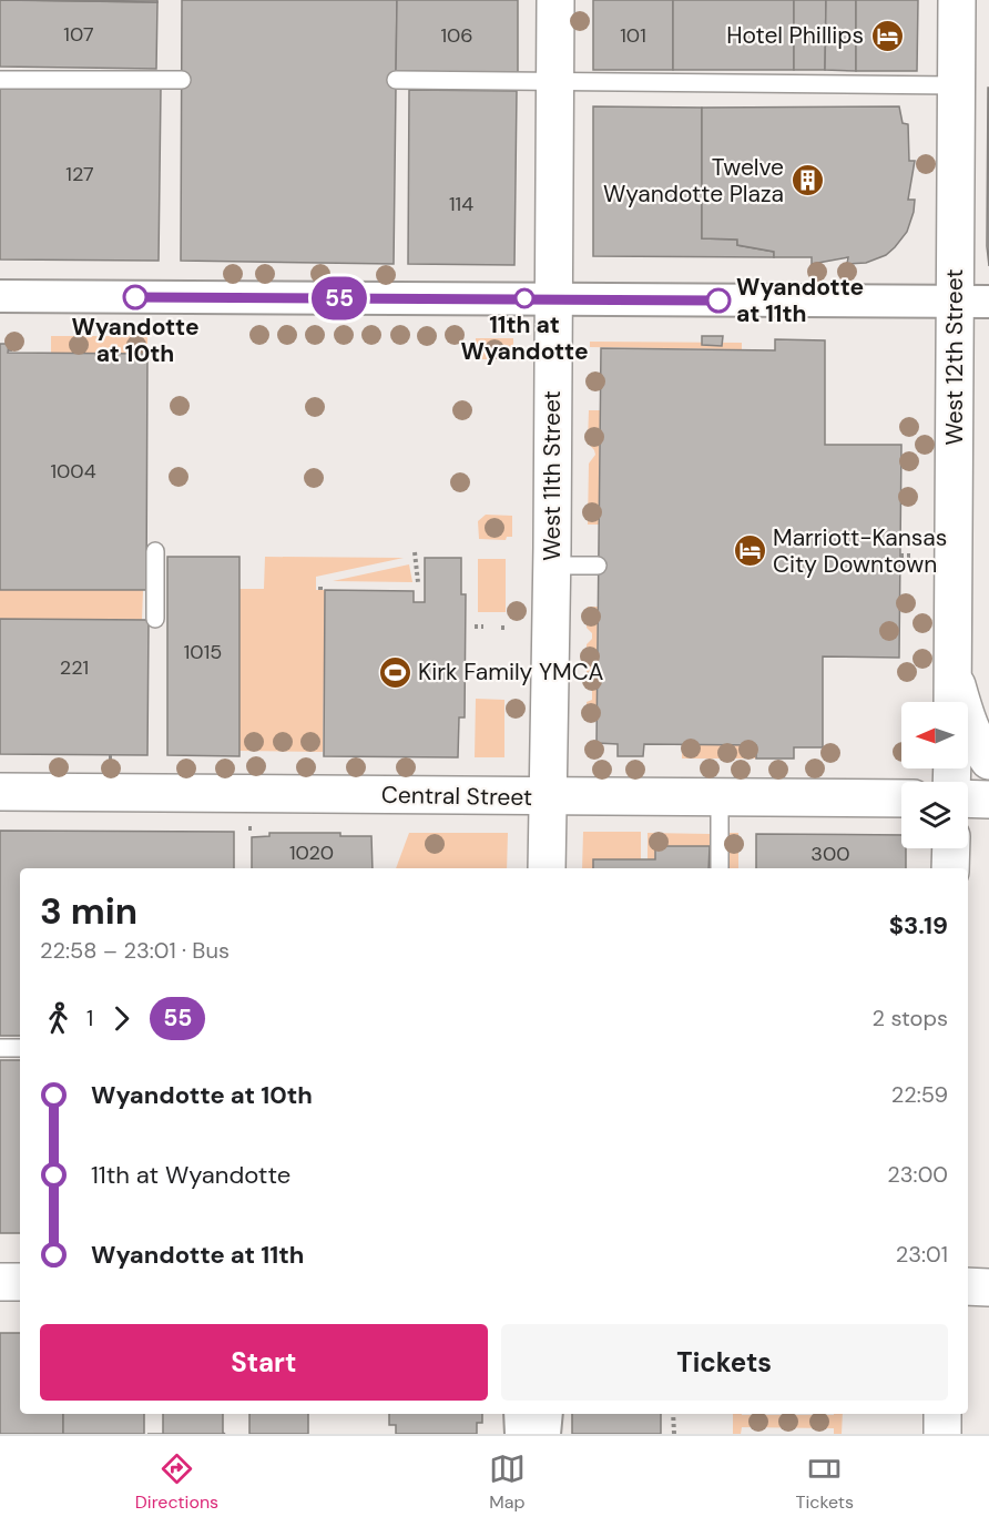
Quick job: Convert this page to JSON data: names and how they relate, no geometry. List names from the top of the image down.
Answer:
{
  "streets": {
    "street": ["West 12th Street", "West 11th Street", "Central Street"]
  },
  "crossings": [
    ["West 11th Street", "Central Street"]
  ],
  "places": {
    "hotel": ["Hotel Phillips", "Marriott-Kansas City Downtown"],
    "building": ["Twelve Wyandotte Plaza"],
    "other": ["Wyandotte at 10th", "11th at Wyandotte", "Wyandotte at 11th"],
    "sports": ["Kirk Family YMCA"]
  },
  "lines": ["bus line 55"],
  "house_numbers": [
    "107",
    "106",
    "101",
    "127",
    "114",
    "1004",
    "1015",
    "221",
    "1020",
    "300"
  ],
  "north": "left",
  "page": {
    "on_map": "55",
    "heading": ["3 min", "22:58 – 23:01 · Bus", "$3.19"],
    "legs": ["1", "55", "2 stops"],
    "list": [
      {
        "name": "Wyandotte at 10th",
        "value": "22:59"
      },
      {
        "name": "11th at Wyandotte",
        "value": "23:00"
      },
      {
        "name": "Wyandotte at 11th",
        "value": "23:01"
      }
    ],
    "buttons": ["Start", "Tickets"],
    "tabs": ["Directions", "Map", "Tickets"]
  }
}
